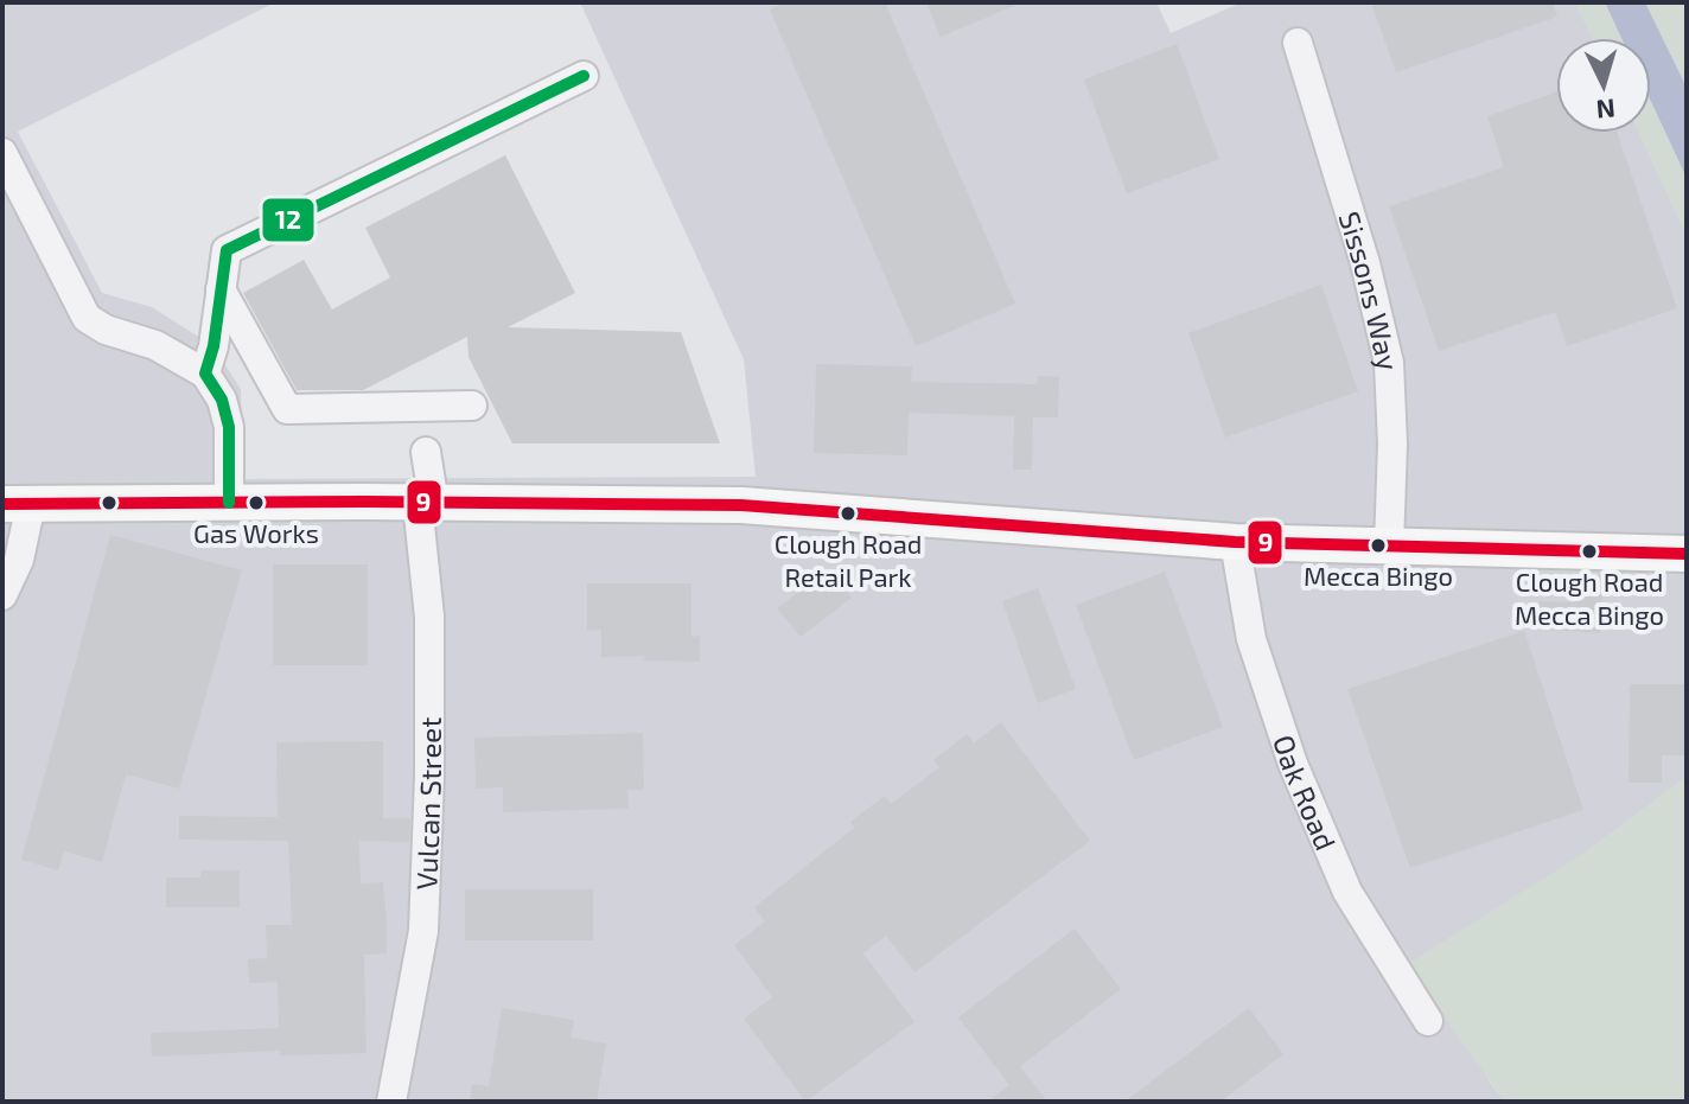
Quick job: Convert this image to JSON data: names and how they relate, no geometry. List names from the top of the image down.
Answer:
{
  "streets": {
    "street": ["Sissons Way", "Oak Road", "Vulcan Street"]
  },
  "places": [
    "Gas Works",
    "Clough Road Retail Park",
    "Mecca Bingo",
    "Clough Road Mecca Bingo"
  ],
  "lines": ["transit line 12", "transit line 9"],
  "north": "bottom"
}
